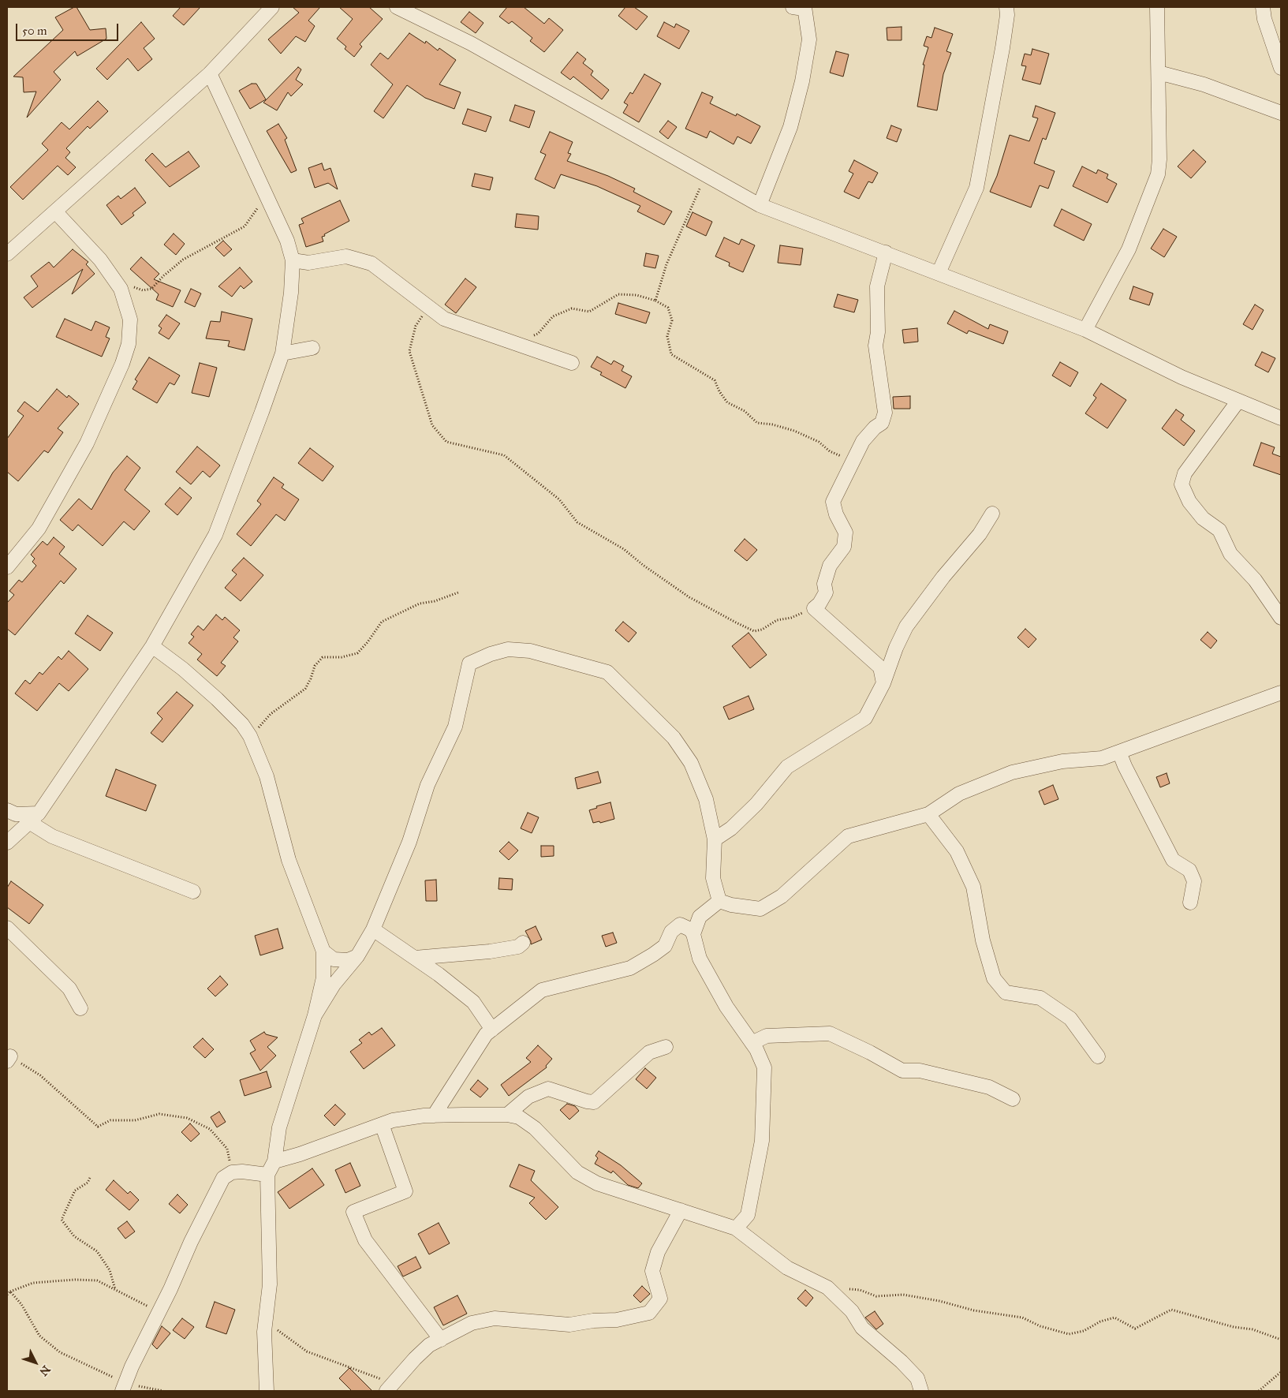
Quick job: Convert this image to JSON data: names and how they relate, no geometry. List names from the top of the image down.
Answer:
{
  "scale_bar": "50 m",
  "north": "bottom right"
}
